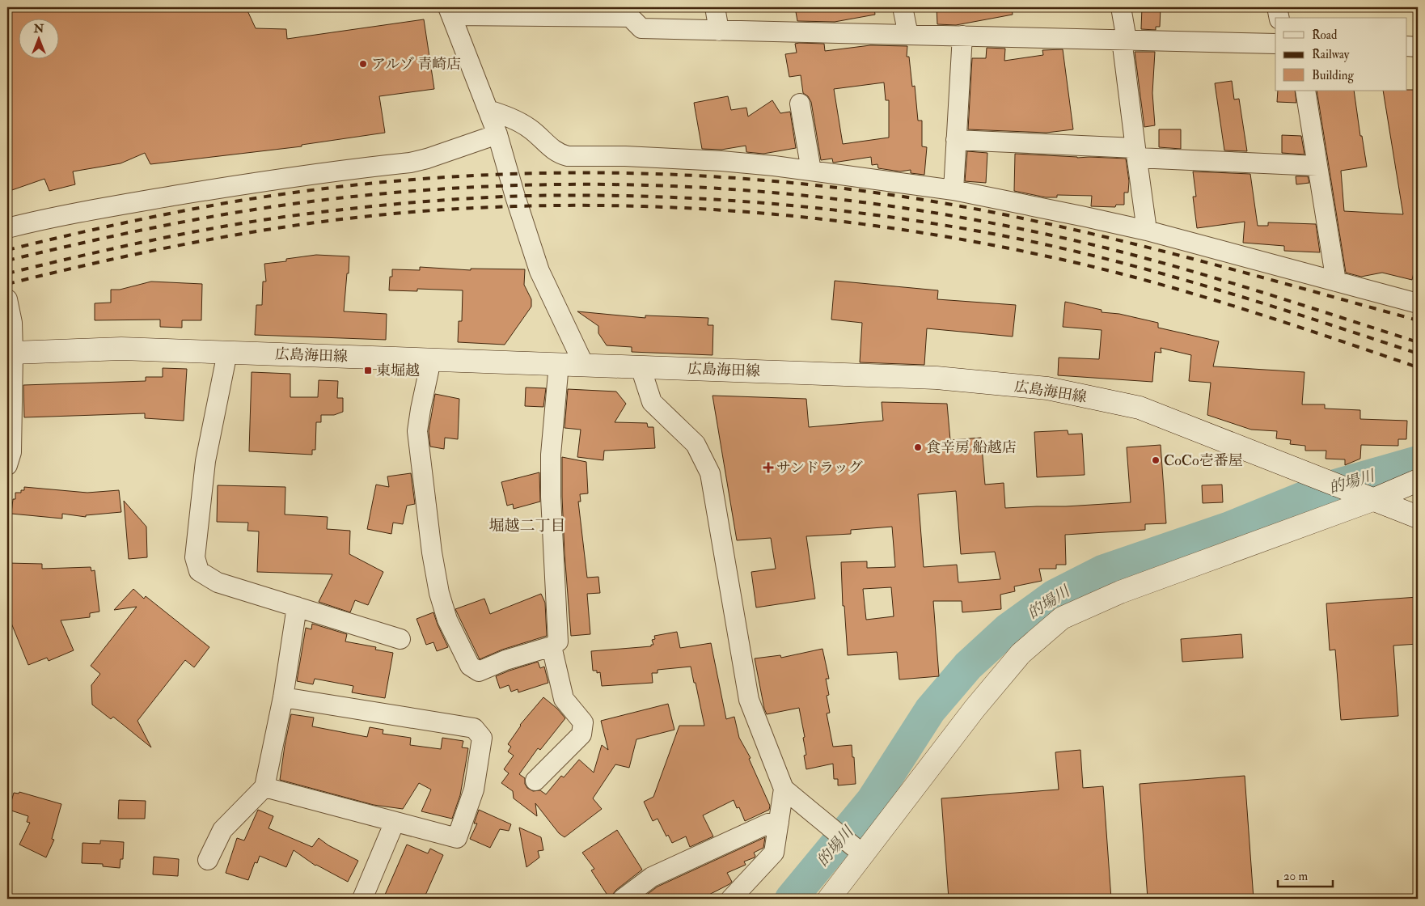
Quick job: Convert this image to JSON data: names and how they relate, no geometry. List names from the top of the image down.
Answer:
{
  "streets": {
    "main road": ["広島海田線"]
  },
  "districts": ["堀越二丁目"],
  "water": ["的場川"],
  "places": {
    "other": ["アルゾ 青崎店", "食辛房 船越店", "CoCo壱番屋"],
    "transit": ["東堀越"],
    "health": ["サンドラッグ"]
  },
  "legend": ["Road", "Railway", "Building"],
  "scale_bar": "20 m",
  "north": "top"
}
